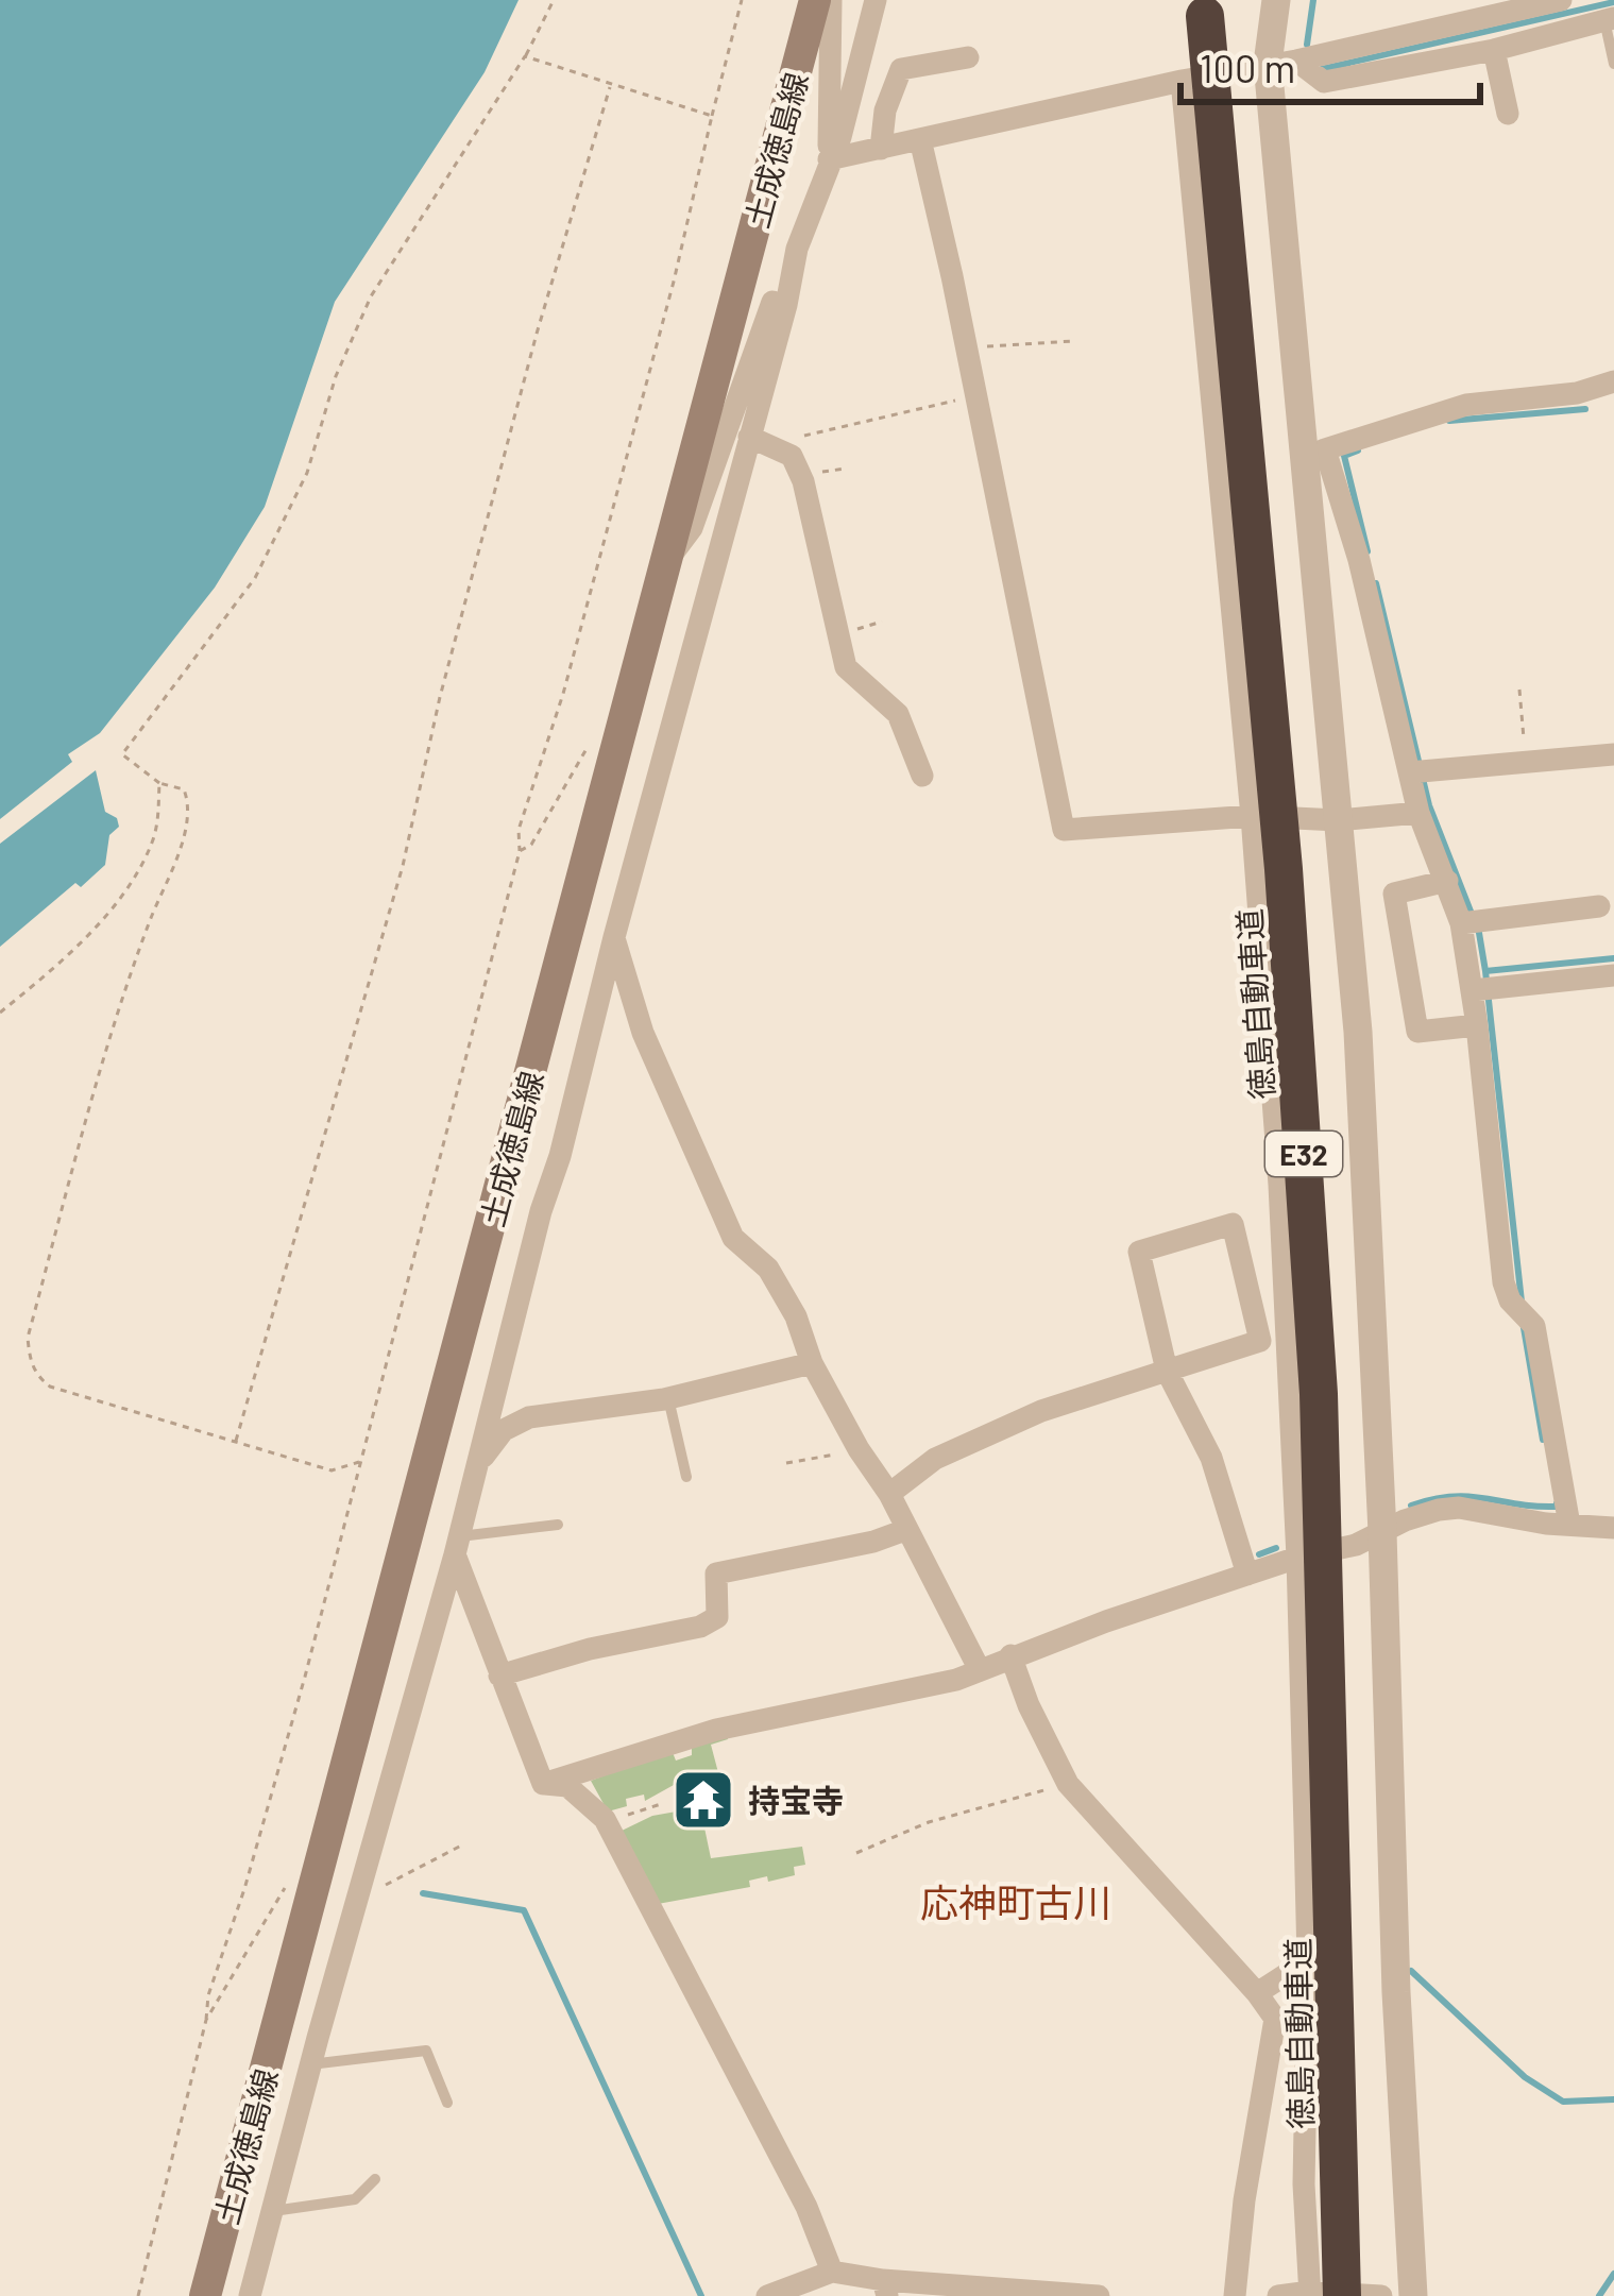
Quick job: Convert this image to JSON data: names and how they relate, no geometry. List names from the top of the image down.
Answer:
{
  "streets": {
    "highway": ["徳島自動車道", "E32"],
    "main road": ["土成徳島線"]
  },
  "districts": ["応神町古川"],
  "places": {
    "temple": ["持宝寺"]
  },
  "scale_bar": "100 m"
}
